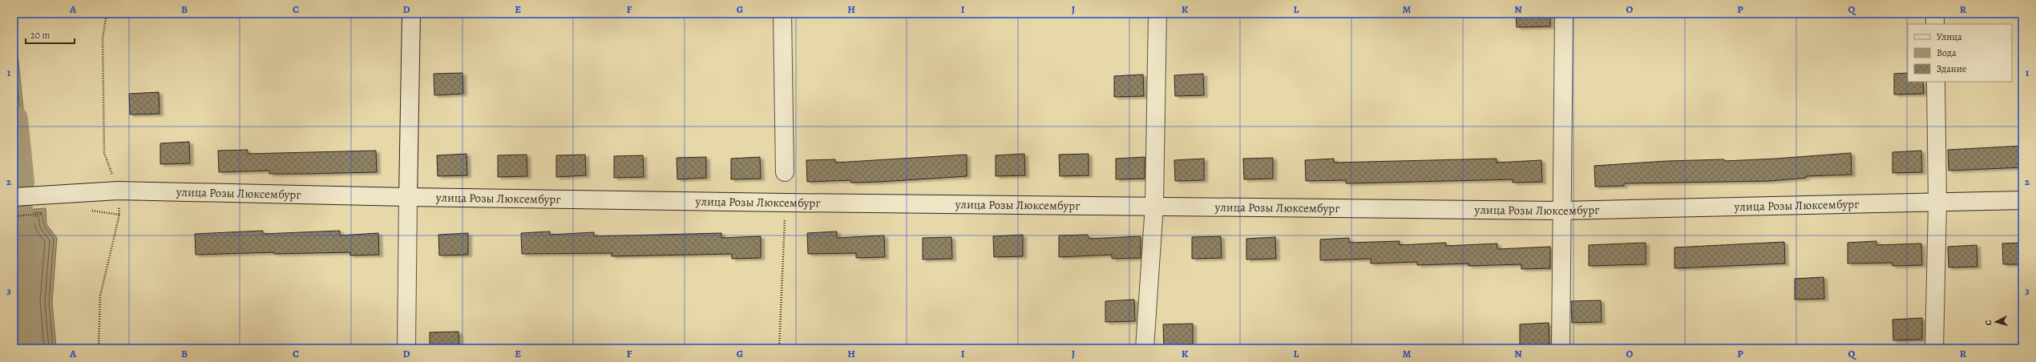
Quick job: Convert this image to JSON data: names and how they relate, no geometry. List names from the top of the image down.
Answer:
{
  "streets": {
    "street": ["улица Розы Люксембург"]
  },
  "legend": ["Улица", "Вода", "Здание"],
  "scale_bar": "20 m",
  "north": "left",
  "grid": {
    "columns": [
      "A",
      "B",
      "C",
      "D",
      "E",
      "F",
      "G",
      "H",
      "I",
      "J",
      "K",
      "L",
      "M",
      "N",
      "O",
      "P",
      "Q",
      "R"
    ],
    "rows": ["1", "2", "3"]
  }
}
